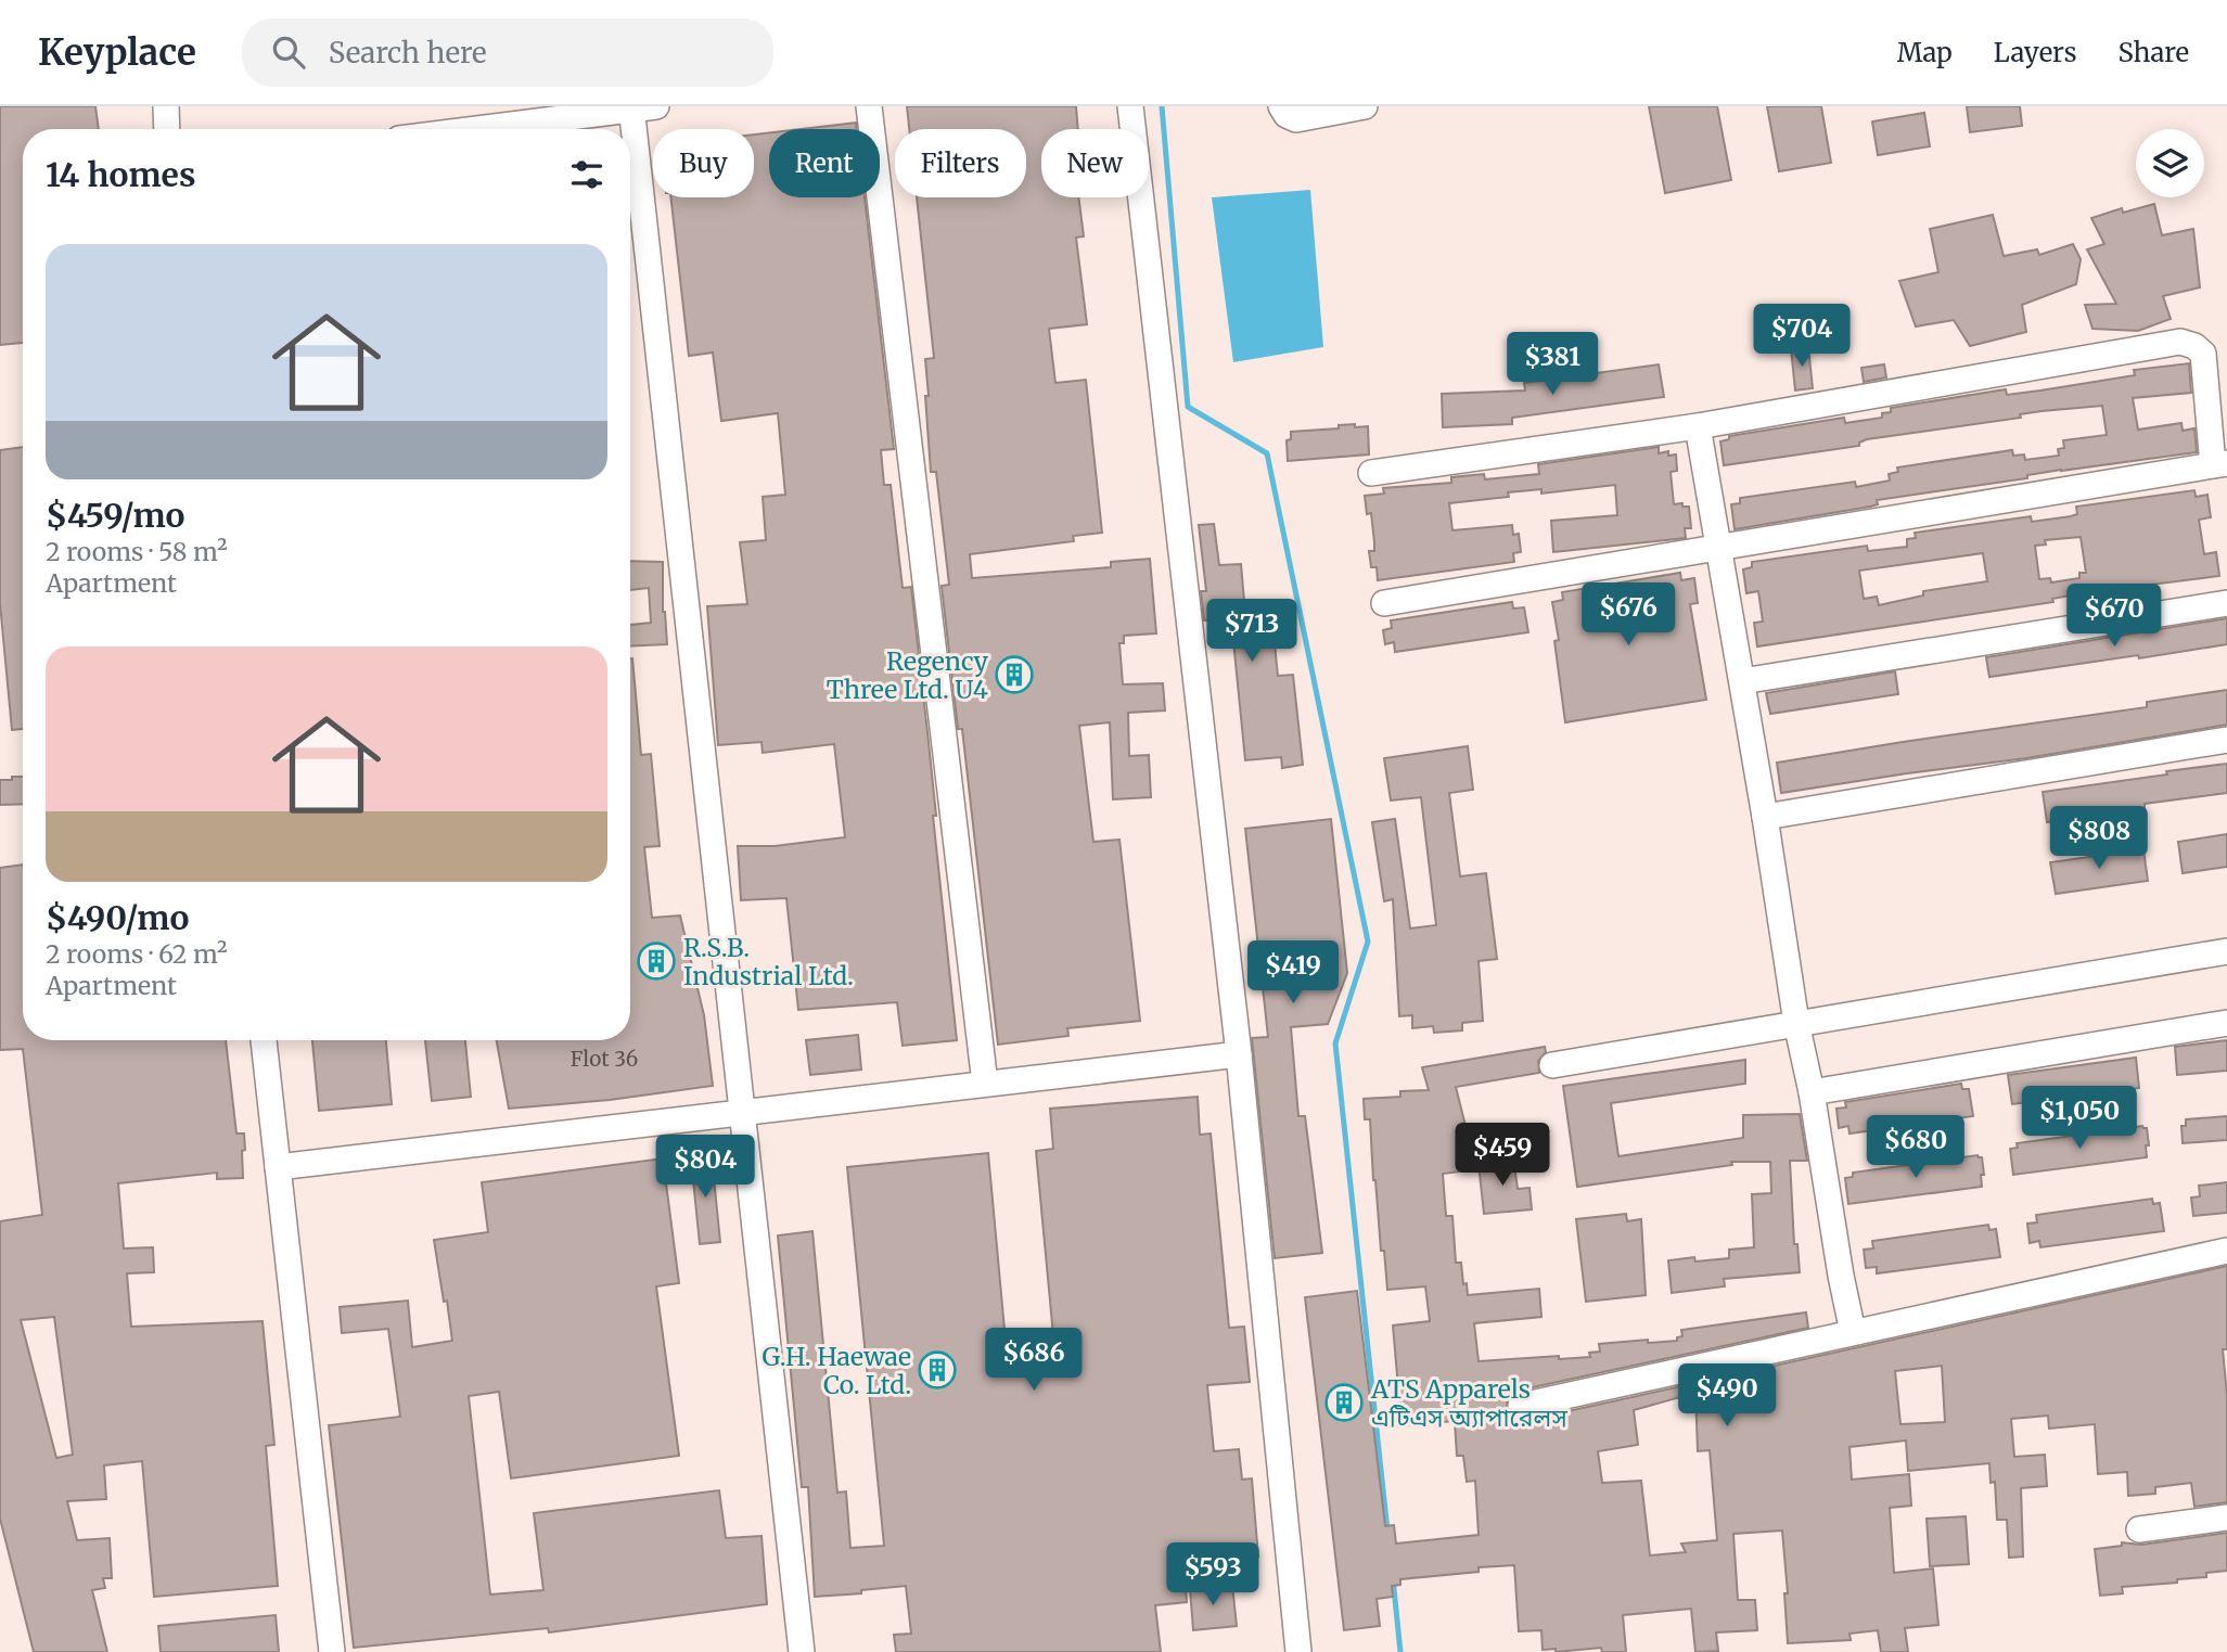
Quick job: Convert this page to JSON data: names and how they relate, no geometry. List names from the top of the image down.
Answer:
{
  "places": {
    "building": [
      "Regency Three Ltd. U4",
      "R.S.B. Industrial Ltd.",
      "G.H. Haewae Co. Ltd.",
      "ATS Apparels এটিএস অ্যাপারেলস"
    ]
  },
  "house_numbers": ["Flot 36"],
  "page": {
    "header": "Keyplace",
    "search": "Search here",
    "nav": ["Map", "Layers", "Share"],
    "chip": [
      "Buy",
      "Rent",
      "Filters",
      "New"
    ],
    "heading": "14 homes",
    "list": [
      {
        "name": "$459/mo",
        "note": "2 rooms · 58 m² · Apartment"
      },
      {
        "name": "$490/mo",
        "note": "2 rooms · 62 m² · Apartment"
      }
    ],
    "price": [
      "$704",
      "$381",
      "$676",
      "$670",
      "$713",
      "$808",
      "$419",
      "$1,050",
      "$680",
      "$459",
      "$804",
      "$686",
      "$490",
      "$593"
    ]
  }
}
